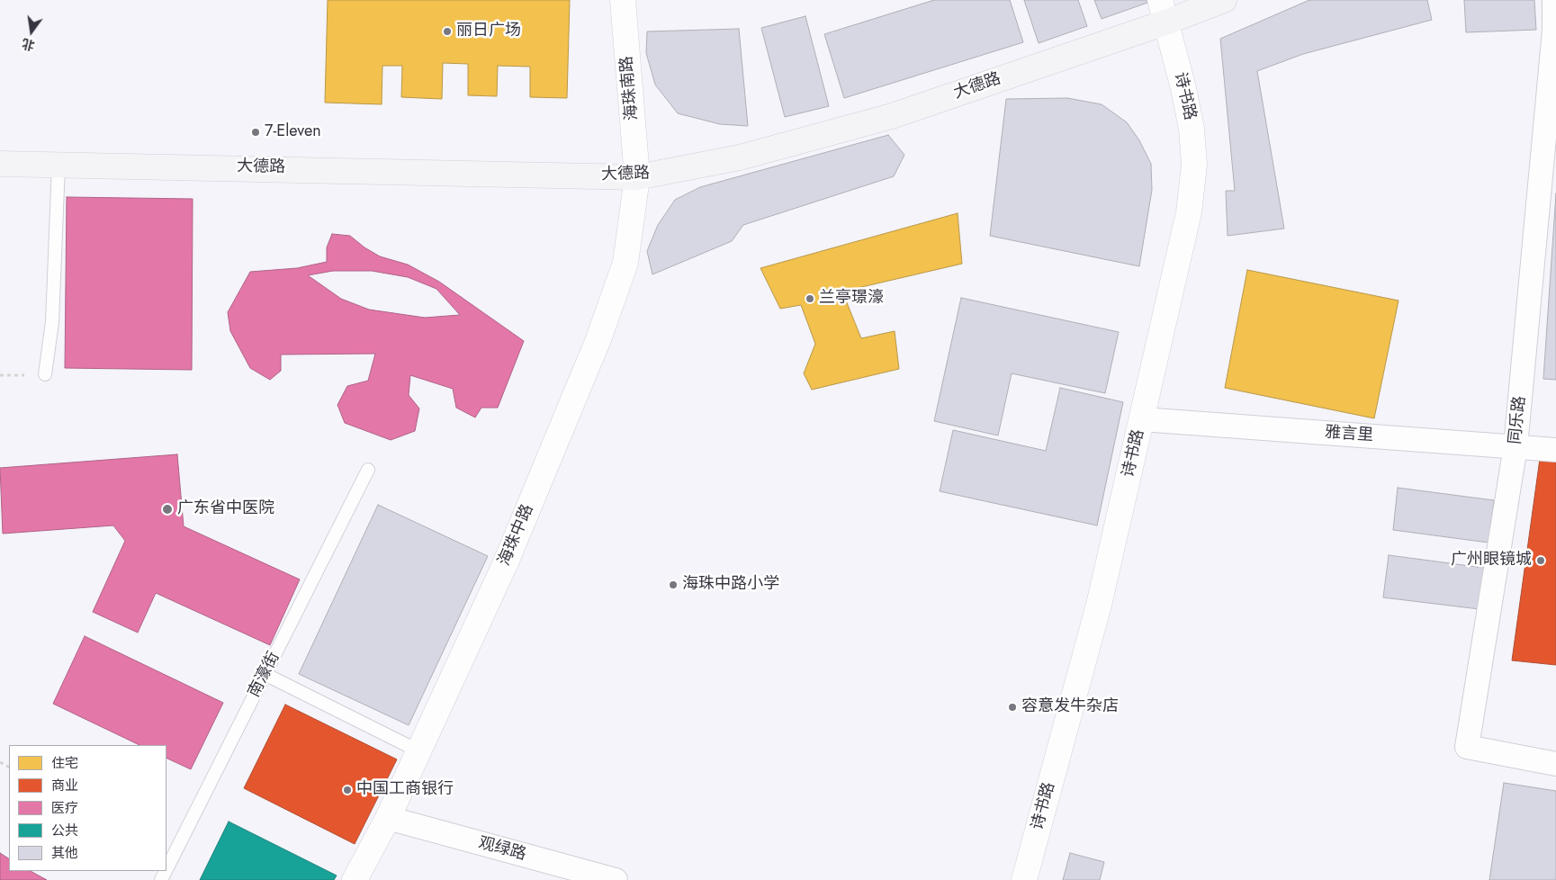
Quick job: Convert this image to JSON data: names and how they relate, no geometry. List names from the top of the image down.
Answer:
{
  "streets": {
    "main road": ["大德路"],
    "street": [
      "海珠南路",
      "诗书路",
      "同乐路",
      "雅言里",
      "海珠中路",
      "观绿路"
    ],
    "lane": ["南濠街"]
  },
  "crossings": [
    ["大德路", "海珠南路"],
    ["大德路", "诗书路"],
    ["大德路", "海珠中路"],
    ["海珠南路", "海珠中路"],
    ["诗书路", "雅言里"],
    ["同乐路", "雅言里"],
    ["海珠中路", "观绿路"]
  ],
  "places": [
    "丽日广场",
    "7-Eleven",
    "兰亭璟濠",
    "广东省中医院",
    "广州眼镜城",
    "海珠中路小学",
    "容意发牛杂店",
    "中国工商银行"
  ],
  "legend": [
    "住宅",
    "商业",
    "医疗",
    "公共",
    "其他"
  ],
  "north": "bottom"
}
